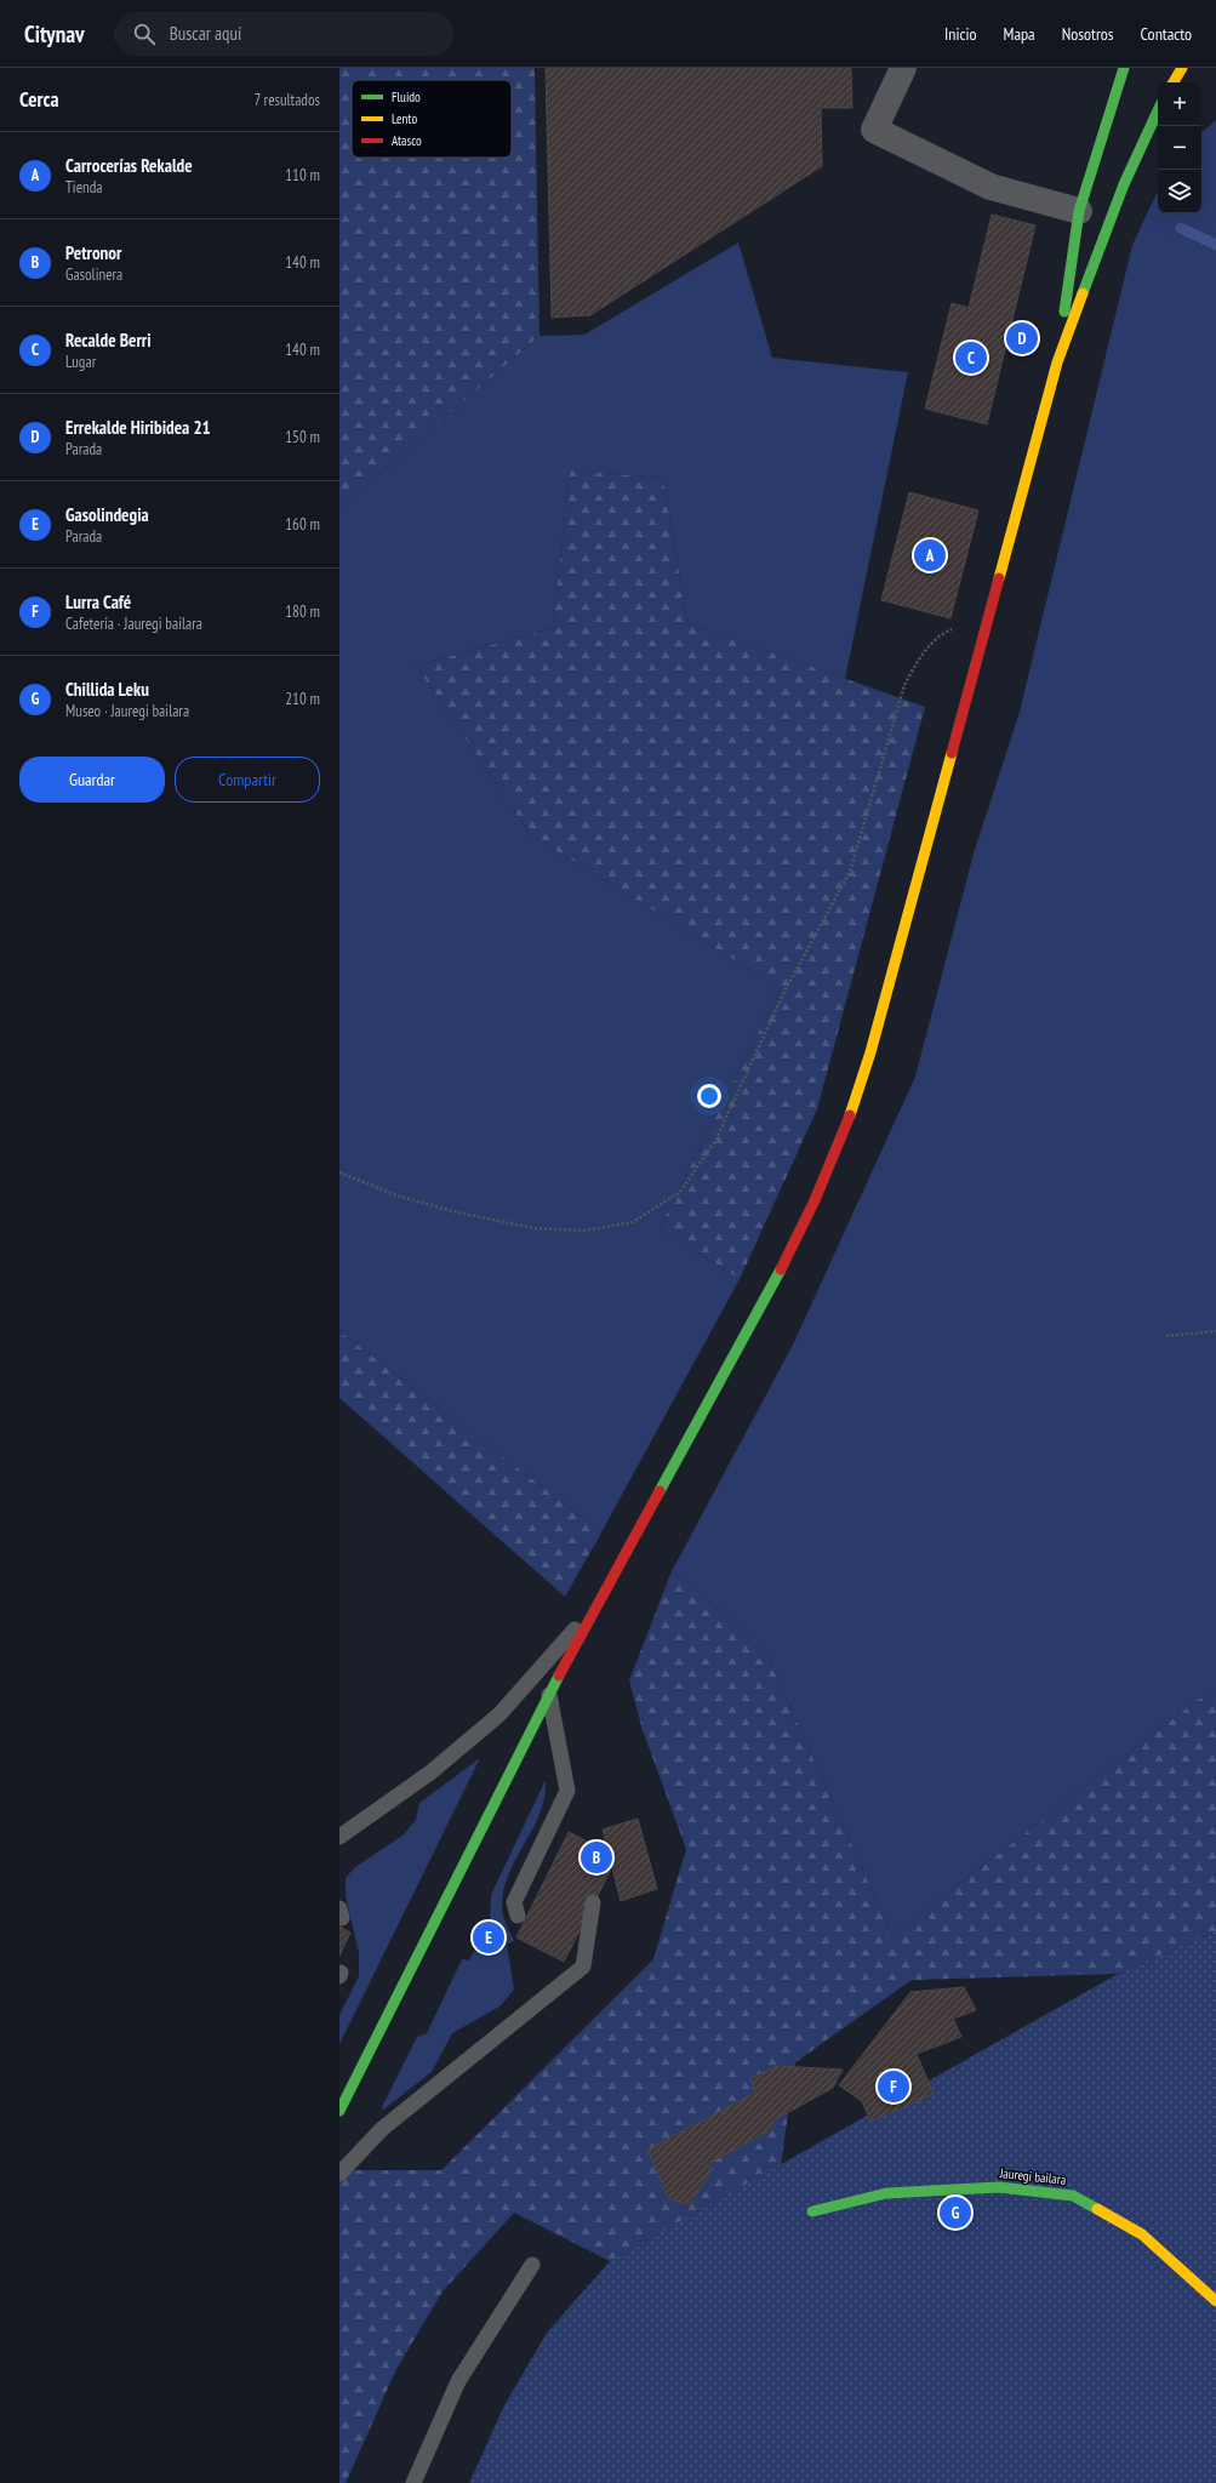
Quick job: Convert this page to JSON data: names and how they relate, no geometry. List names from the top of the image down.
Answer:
{
  "streets": {
    "main road": ["Jauregi bailara"]
  },
  "legend": ["Fluido", "Lento", "Atasco"],
  "page": {
    "header": "Citynav",
    "search": "Buscar aquí",
    "nav": [
      "Inicio",
      "Mapa",
      "Nosotros",
      "Contacto"
    ],
    "heading": ["Cerca", "7 resultados"],
    "map_buttons": ["+", "−"],
    "list": [
      {
        "mark": "A",
        "name": "Carrocerías Rekalde",
        "note": "Tienda",
        "value": "110 m"
      },
      {
        "mark": "B",
        "name": "Petronor",
        "note": "Gasolinera",
        "value": "140 m"
      },
      {
        "mark": "C",
        "name": "Recalde Berri",
        "note": "Lugar",
        "value": "140 m"
      },
      {
        "mark": "D",
        "name": "Errekalde Hiribidea 21",
        "note": "Parada",
        "value": "150 m"
      },
      {
        "mark": "E",
        "name": "Gasolindegia",
        "note": "Parada",
        "value": "160 m"
      },
      {
        "mark": "F",
        "name": "Lurra Café",
        "note": "Cafetería · Jauregi bailara",
        "value": "180 m"
      },
      {
        "mark": "G",
        "name": "Chillida Leku",
        "note": "Museo · Jauregi bailara",
        "value": "210 m"
      }
    ],
    "pins": [
      "D",
      "C",
      "A",
      "B",
      "E",
      "F",
      "G"
    ],
    "buttons": ["Guardar", "Compartir"]
  }
}
